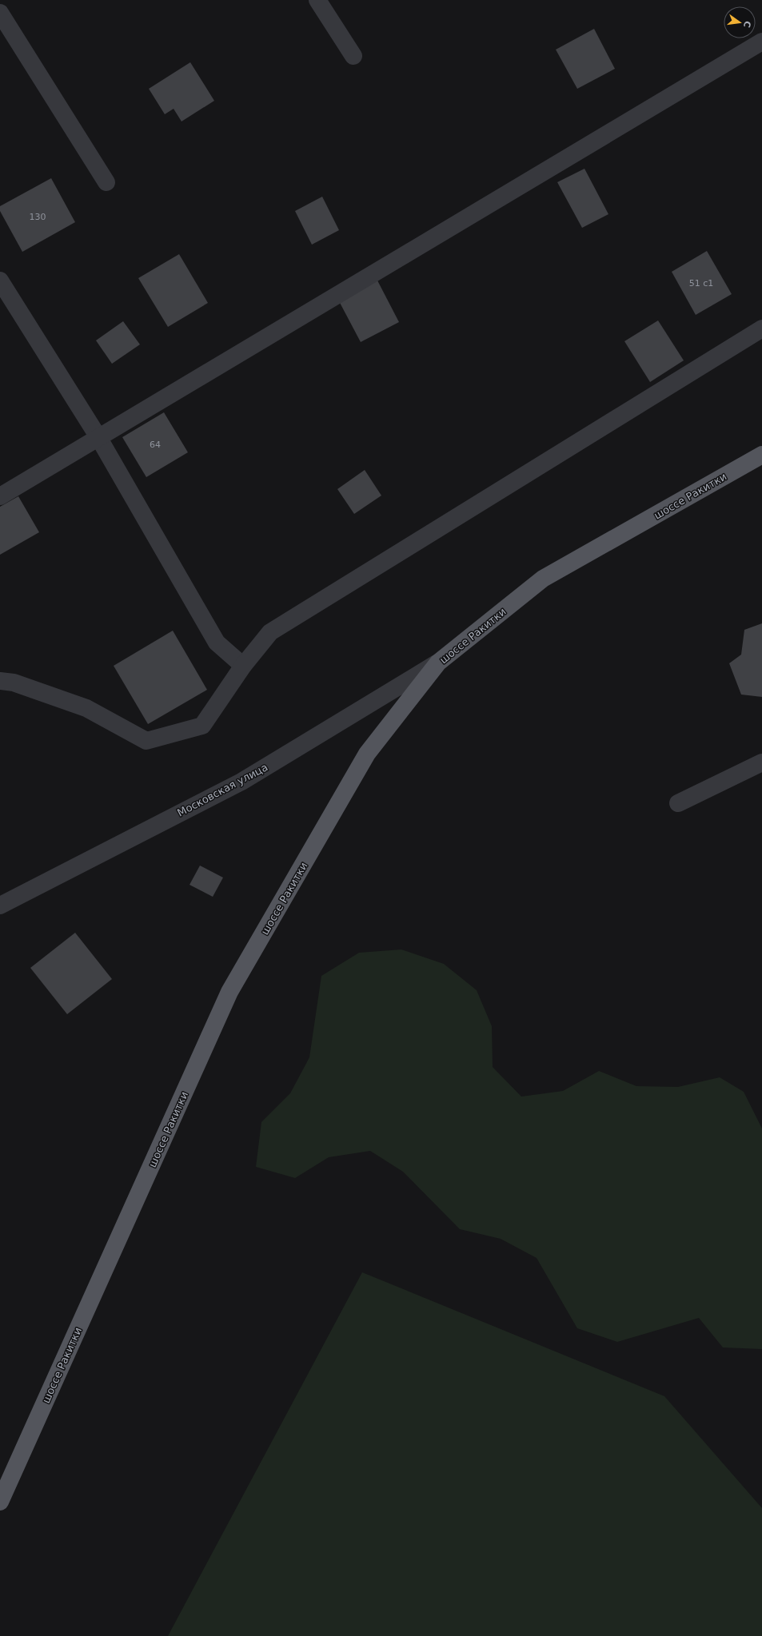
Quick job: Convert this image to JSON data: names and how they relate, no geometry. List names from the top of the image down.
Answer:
{
  "streets": {
    "main road": ["шоссе Ракитки"],
    "street": ["Московская улица"]
  },
  "crossings": [
    ["шоссе Ракитки", "Московская улица"]
  ],
  "house_numbers": ["130", "51 с1", "64"],
  "north": "right"
}
